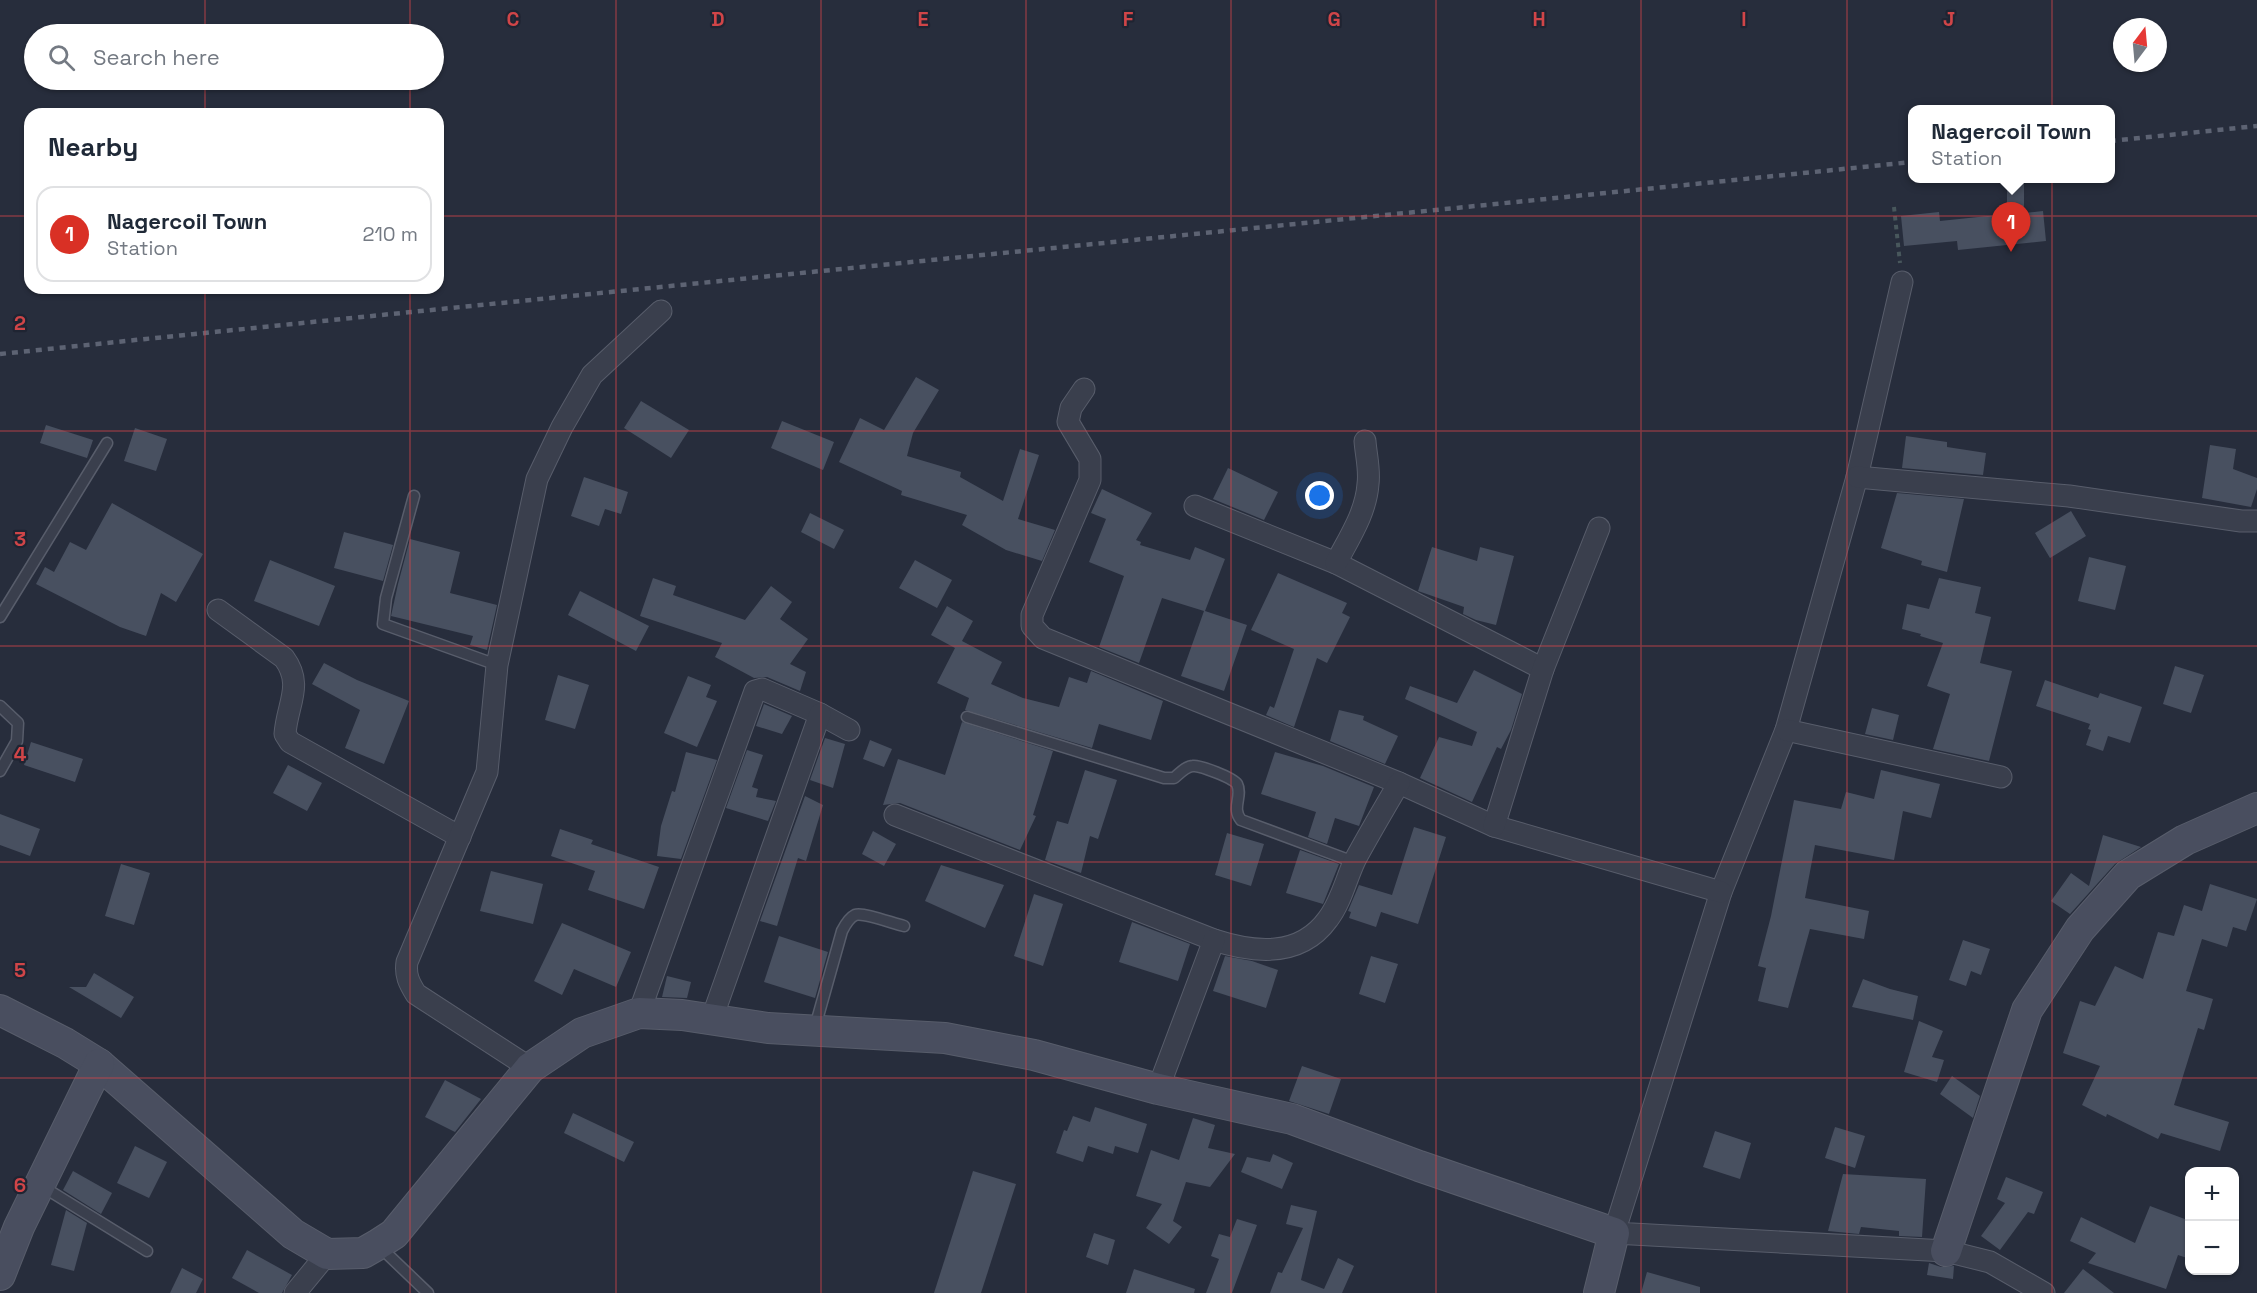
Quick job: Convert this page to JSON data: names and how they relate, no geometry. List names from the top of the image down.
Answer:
{
  "north": "top",
  "page": {
    "search": "Search here",
    "popup": ["Nagercoil Town", "Station"],
    "heading": "Nearby",
    "list": [
      {
        "mark": "1",
        "name": "Nagercoil Town",
        "note": "Station",
        "value": "210 m"
      }
    ],
    "pins": "1",
    "map_buttons": ["+", "−"]
  },
  "grid": {
    "columns": [
      "C",
      "D",
      "E",
      "F",
      "G",
      "H",
      "I",
      "J"
    ],
    "rows": [
      "2",
      "3",
      "4",
      "5",
      "6"
    ]
  }
}
